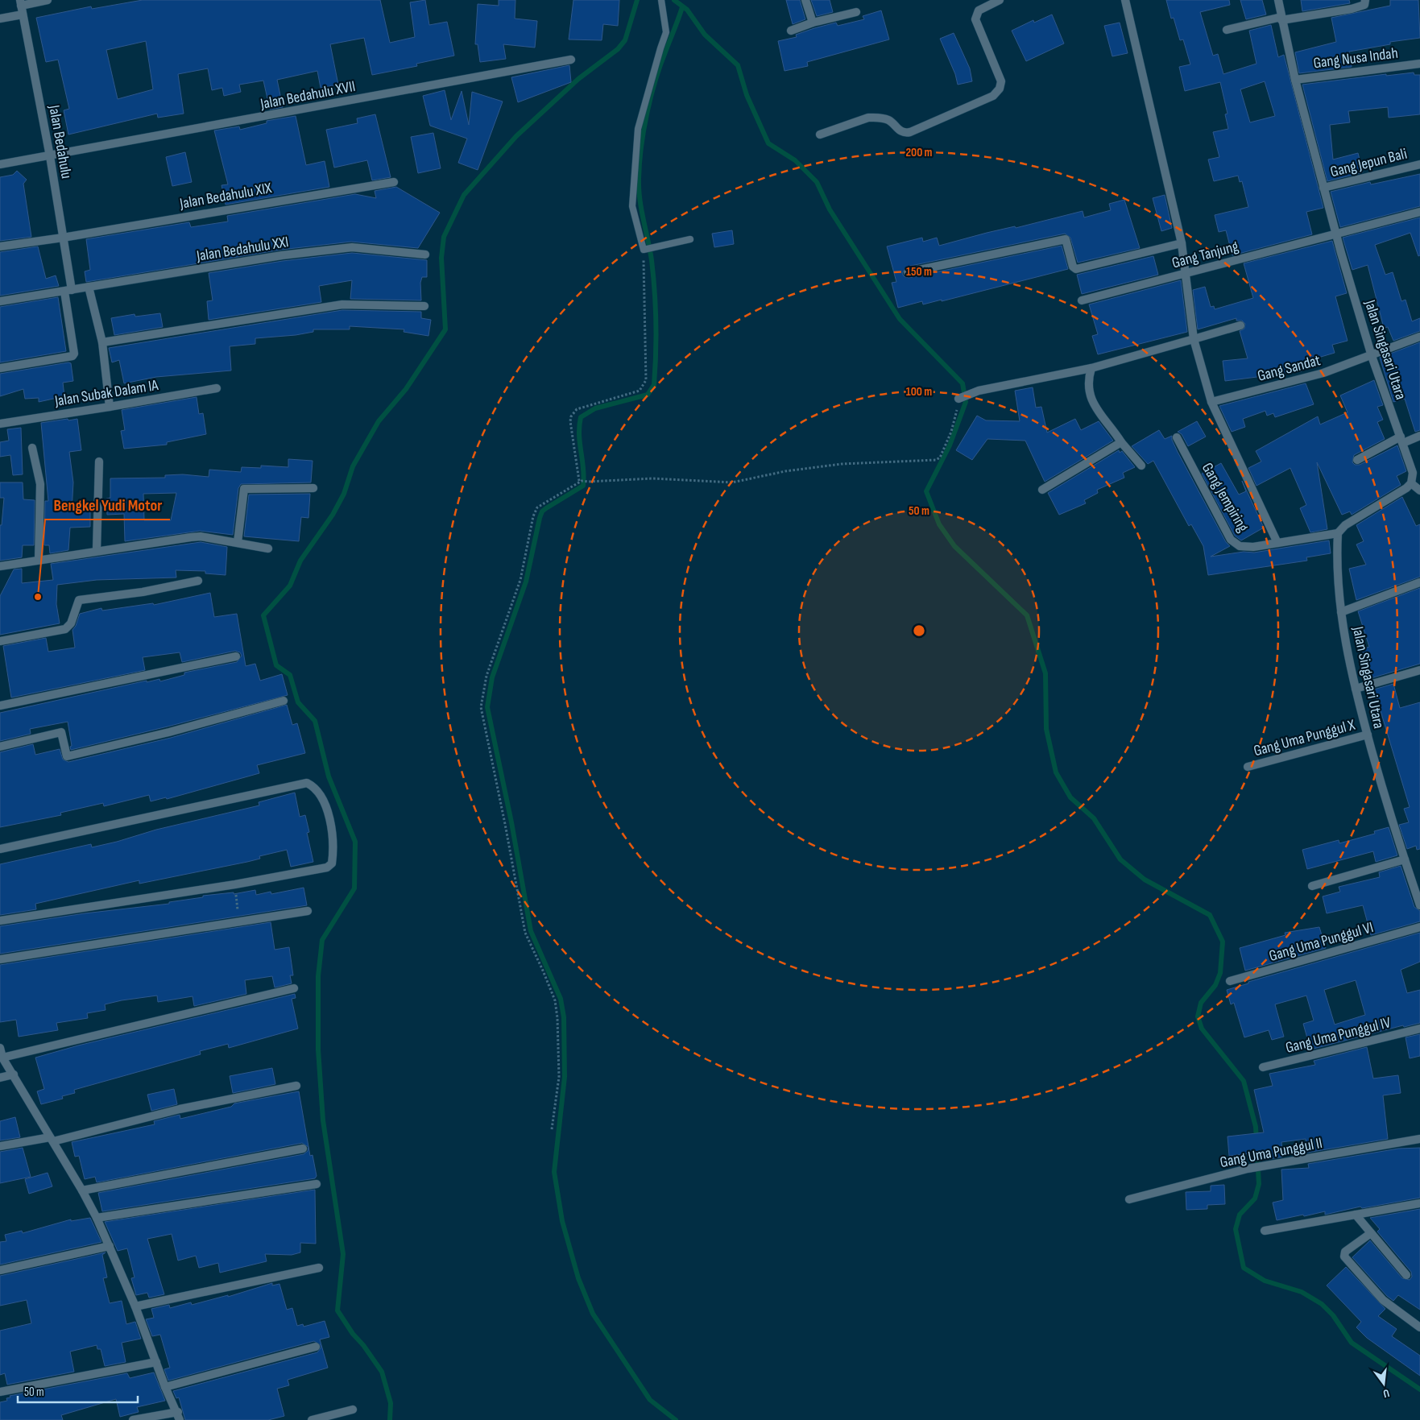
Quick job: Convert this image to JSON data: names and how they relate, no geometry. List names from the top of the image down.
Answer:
{
  "streets": {
    "street": [
      "Gang Nusa Indah",
      "Jalan Bedahulu XVII",
      "Jalan Bedahulu",
      "Gang Jepun Bali",
      "Jalan Bedahulu XIX",
      "Jalan Bedahulu XXI",
      "Gang Tanjung",
      "Jalan Singasari Utara",
      "Gang Sandat",
      "Jalan Subak Dalam IA",
      "Gang Jempiring",
      "Gang Uma Punggul X",
      "Gang Uma Punggul VI",
      "Gang Uma Punggul IV",
      "Gang Uma Punggul II"
    ]
  },
  "crossings": [
    ["Gang Nusa Indah", "Jalan Singasari Utara"],
    ["Jalan Bedahulu XVII", "Jalan Bedahulu"],
    ["Jalan Bedahulu", "Jalan Bedahulu XIX"],
    ["Jalan Bedahulu", "Jalan Bedahulu XXI"],
    ["Gang Jepun Bali", "Jalan Singasari Utara"],
    ["Gang Tanjung", "Jalan Singasari Utara"],
    ["Jalan Singasari Utara", "Gang Sandat"],
    ["Jalan Singasari Utara", "Gang Jempiring"],
    ["Jalan Singasari Utara", "Gang Uma Punggul X"]
  ],
  "places": ["Bengkel Yudi Motor"],
  "scale_bar": "50 m",
  "north": "bottom",
  "rings": [
    "200 m",
    "150 m",
    "100 m",
    "50 m"
  ]
}
